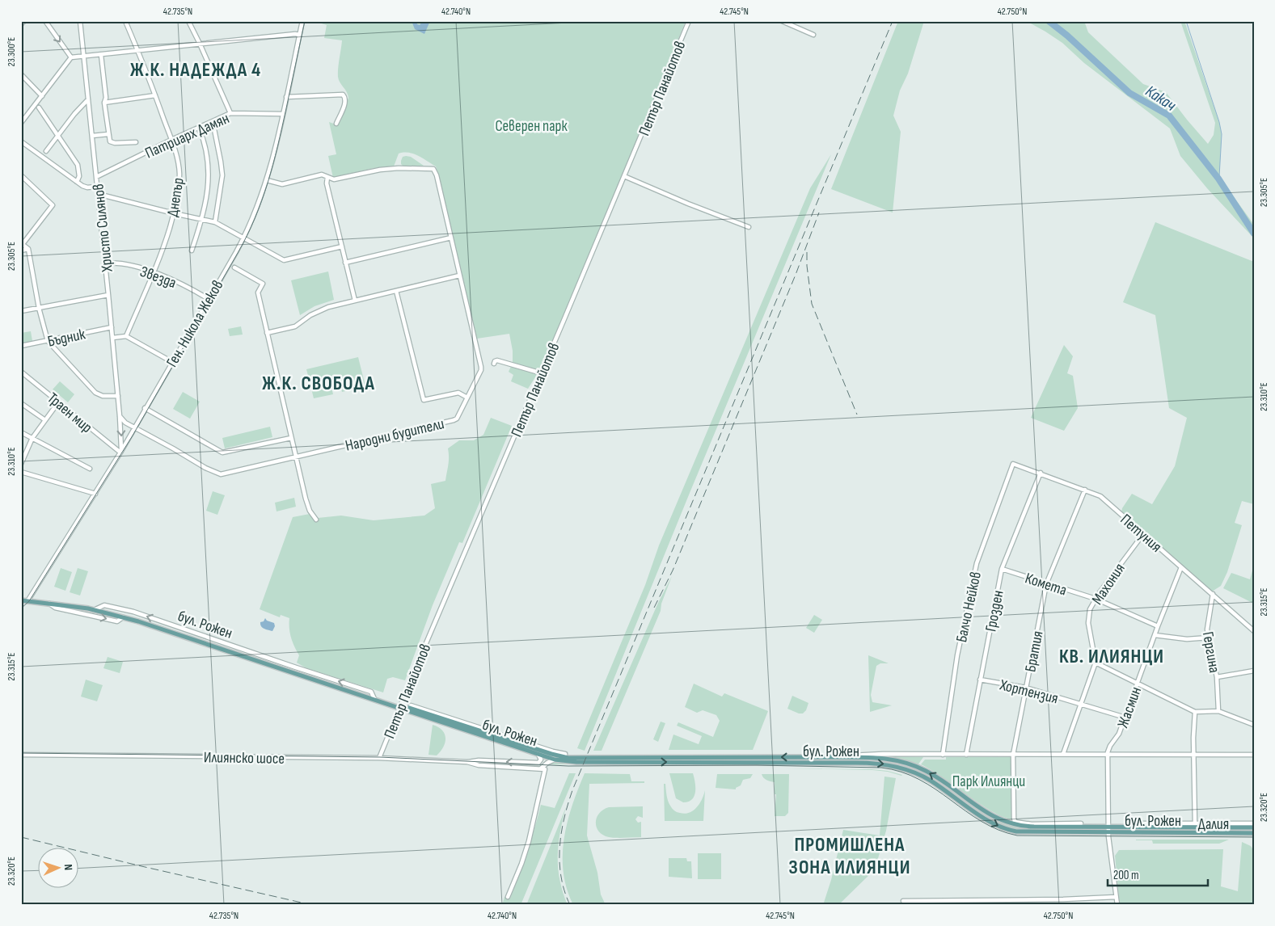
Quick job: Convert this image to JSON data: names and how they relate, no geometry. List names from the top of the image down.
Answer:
{
  "streets": {
    "main road": ["бул. Рожен"],
    "street": [
      "Петър Панайотов",
      "Патриарх Дамян",
      "Днепър",
      "Христо Силянов",
      "Звезда",
      "Ген. Никола Жеков",
      "Бъдник",
      "Траен мир",
      "Народни будители",
      "Петуния",
      "Комета",
      "Махония",
      "Балчо Нейков",
      "Грозден",
      "Братия",
      "Гергина",
      "Хортензия",
      "Жасмин",
      "Илиянско шосе",
      "Далия"
    ]
  },
  "crossings": [
    ["Петър Панайотов", "бул. Рожен"],
    ["Петър Панайотов", "Илиянско шосе"],
    ["Патриарх Дамян", "Днепър"],
    ["Патриарх Дамян", "Христо Силянов"],
    ["Патриарх Дамян", "Ген. Никола Жеков"],
    ["Днепър", "Звезда"],
    ["Христо Силянов", "Звезда"],
    ["Христо Силянов", "Ген. Никола Жеков"],
    ["Христо Силянов", "Бъдник"],
    ["Христо Силянов", "Траен мир"],
    ["Звезда", "Ген. Никола Жеков"],
    ["Ген. Никола Жеков", "Траен мир"],
    ["Ген. Никола Жеков", "Народни будители"],
    ["Ген. Никола Жеков", "бул. Рожен"],
    ["Петуния", "Махония"],
    ["Петуния", "Балчо Нейков"],
    ["Петуния", "Грозден"],
    ["Петуния", "Братия"],
    ["Петуния", "Гергина"],
    ["Петуния", "Жасмин"],
    ["Комета", "Махония"],
    ["Комета", "Грозден"],
    ["Комета", "Братия"],
    ["Комета", "Жасмин"],
    ["Махония", "бул. Рожен"],
    ["Махония", "Хортензия"],
    ["Балчо Нейков", "бул. Рожен"],
    ["Грозден", "бул. Рожен"],
    ["Грозден", "Хортензия"],
    ["бул. Рожен", "Братия"],
    ["бул. Рожен", "Жасмин"],
    ["бул. Рожен", "Илиянско шосе"],
    ["бул. Рожен", "Далия"],
    ["Братия", "Хортензия"],
    ["Хортензия", "Жасмин"]
  ],
  "districts": [
    "Ж.К. НАДЕЖДА 4",
    "Ж.К. СВОБОДА",
    "КВ. ИЛИЯНЦИ",
    "ПРОМИШЛЕНА ЗОНА ИЛИЯНЦИ"
  ],
  "water": ["Какач"],
  "parks": ["Северен парк", "Парк Илиянци"],
  "scale_bar": "200 m",
  "north": "right",
  "coordinates": [
    "42.735°N",
    "42.740°N",
    "42.745°N",
    "42.750°N",
    "23.300°E",
    "23.305°E",
    "23.310°E",
    "23.315°E",
    "23.320°E"
  ]
}
